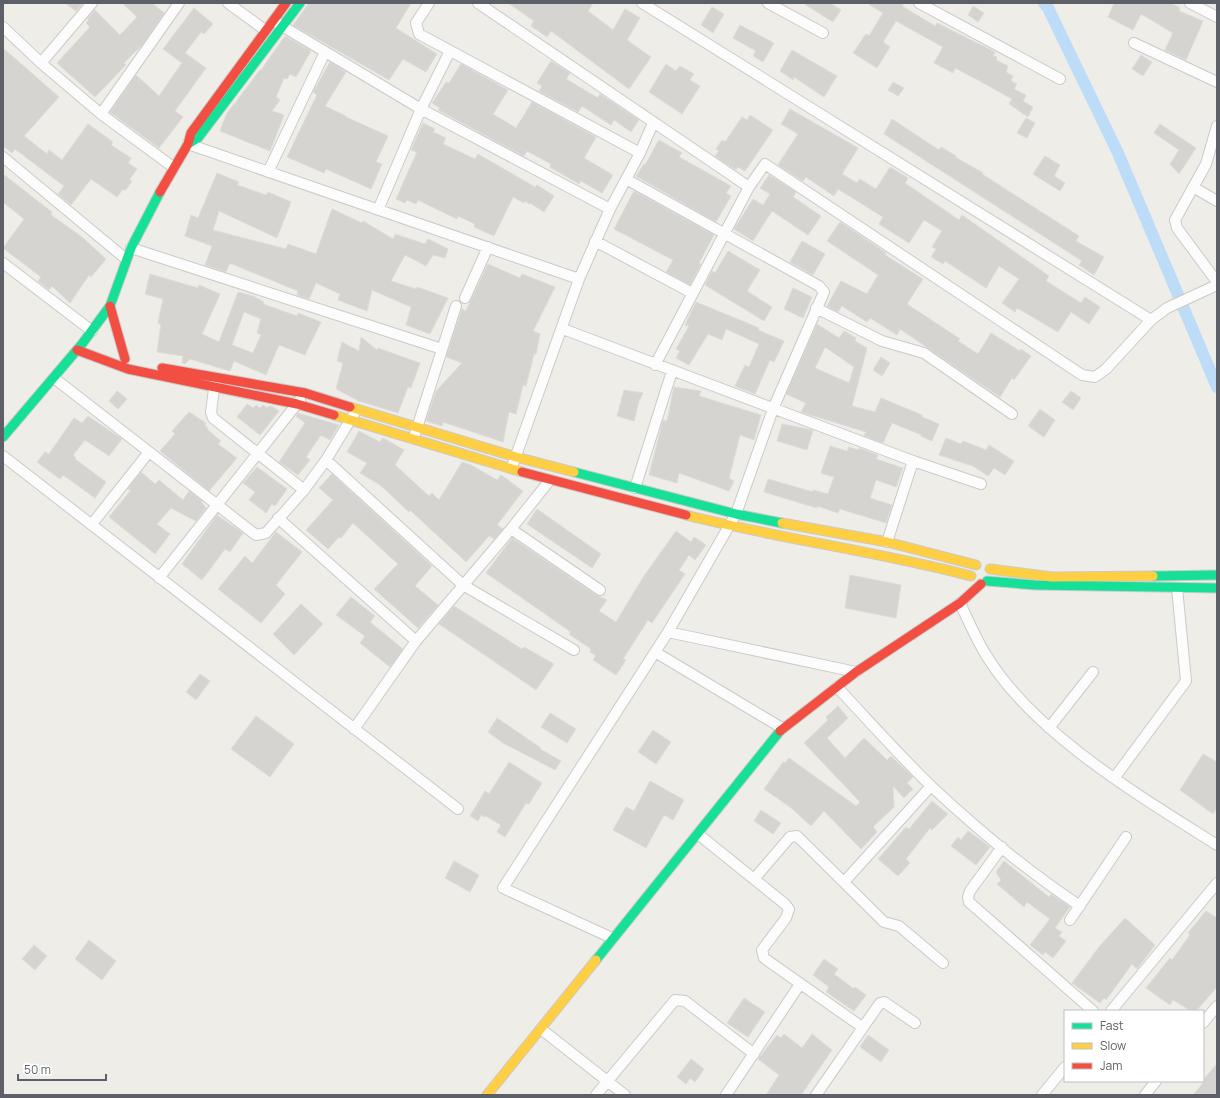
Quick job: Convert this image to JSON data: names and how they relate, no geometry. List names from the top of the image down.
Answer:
{
  "legend": ["Fast", "Slow", "Jam"],
  "scale_bar": "50 m"
}
